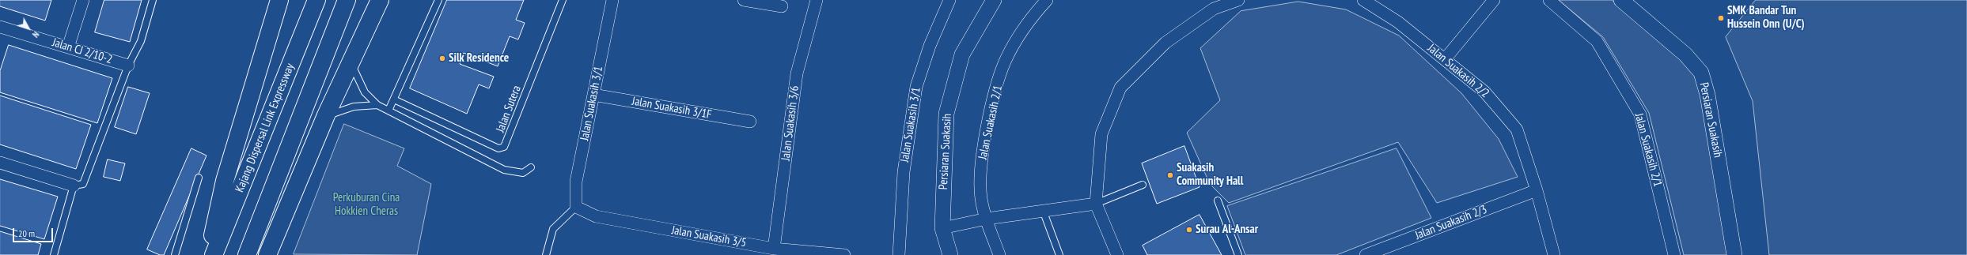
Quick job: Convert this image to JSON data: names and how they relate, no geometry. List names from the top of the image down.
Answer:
{
  "streets": {
    "highway": ["Kajang Dispersal Link Expressway"],
    "street": [
      "Jalan CJ 2/10-2",
      "Jalan Suakasih 2/2",
      "Jalan Suakasih 3/1",
      "Jalan Suakasih 3/1F",
      "Persiaran Suakasih",
      "Jalan Suakasih 2/1",
      "Jalan Suakasih 3/6",
      "Jalan Suakasih 2/3",
      "Jalan Suakasih 3/5"
    ],
    "lane": ["Jalan Sutera"]
  },
  "crossings": [
    ["Jalan Suakasih 2/2", "Jalan Suakasih 2/3"],
    ["Jalan Suakasih 3/1", "Jalan Suakasih 3/1F"],
    ["Jalan Suakasih 3/1", "Jalan Suakasih 3/5"],
    ["Jalan Suakasih 3/6", "Jalan Suakasih 3/5"]
  ],
  "parks": ["Perkuburan Cina Hokkien Cheras"],
  "places": [
    "SMK Bandar Tun Hussein Onn (U/C)",
    "Silk Residence",
    "Suakasih Community Hall",
    "Surau Al-Ansar"
  ],
  "scale_bar": "20 m",
  "north": "bottom right"
}
